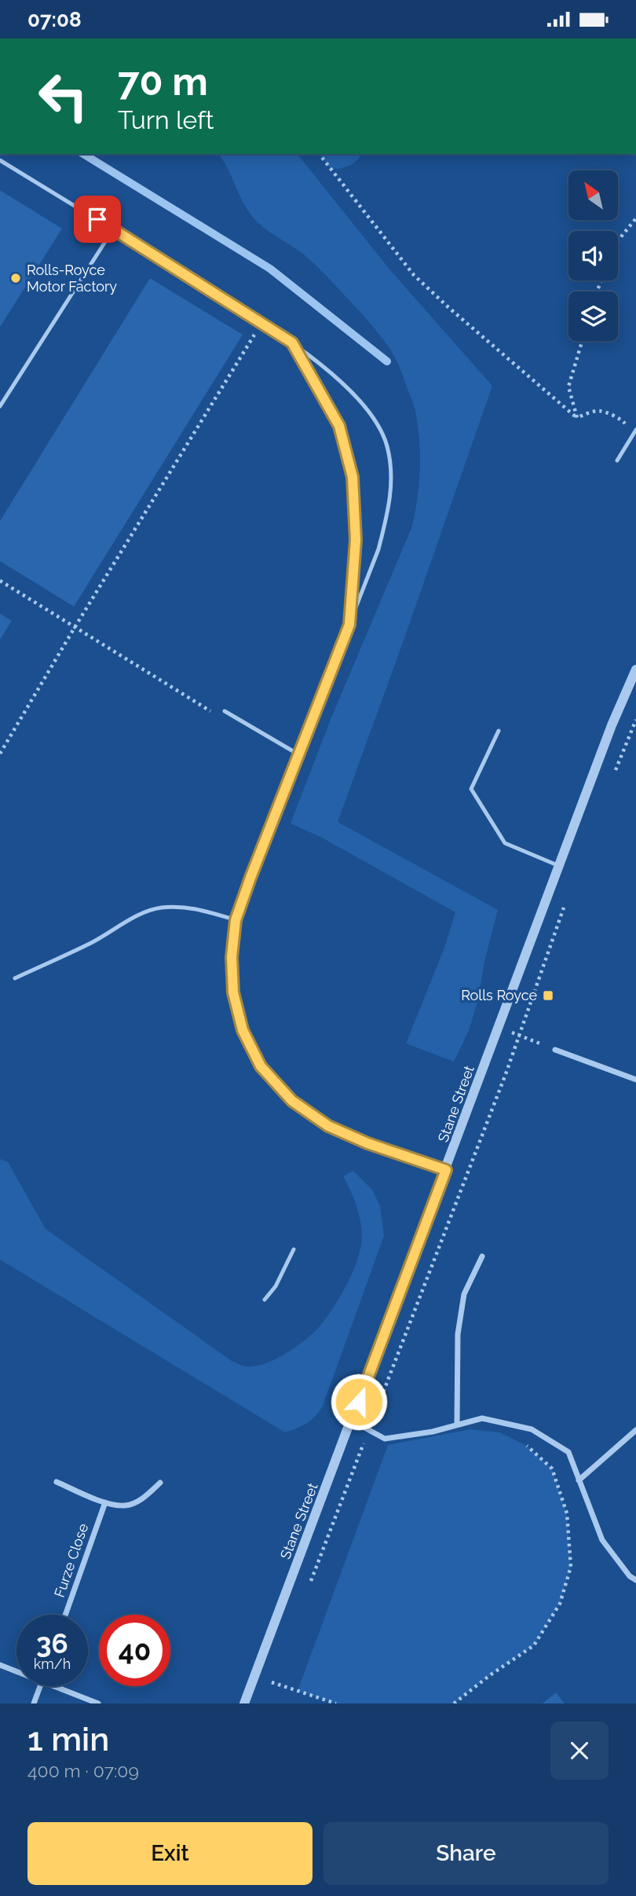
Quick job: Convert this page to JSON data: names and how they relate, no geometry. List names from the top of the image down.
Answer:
{
  "streets": {
    "street": ["Stane Street", "Furze Close"]
  },
  "places": {
    "other": ["Rolls-Royce Motor Factory"],
    "transit": ["Rolls Royce"]
  },
  "north": "top left",
  "page": {
    "status": "07:08",
    "turn": ["70 m", "Turn left"],
    "speed": "36 km/h",
    "limit": "40",
    "heading": ["1 min", "400 m · 07:09"],
    "buttons": ["Exit", "Share"]
  }
}
